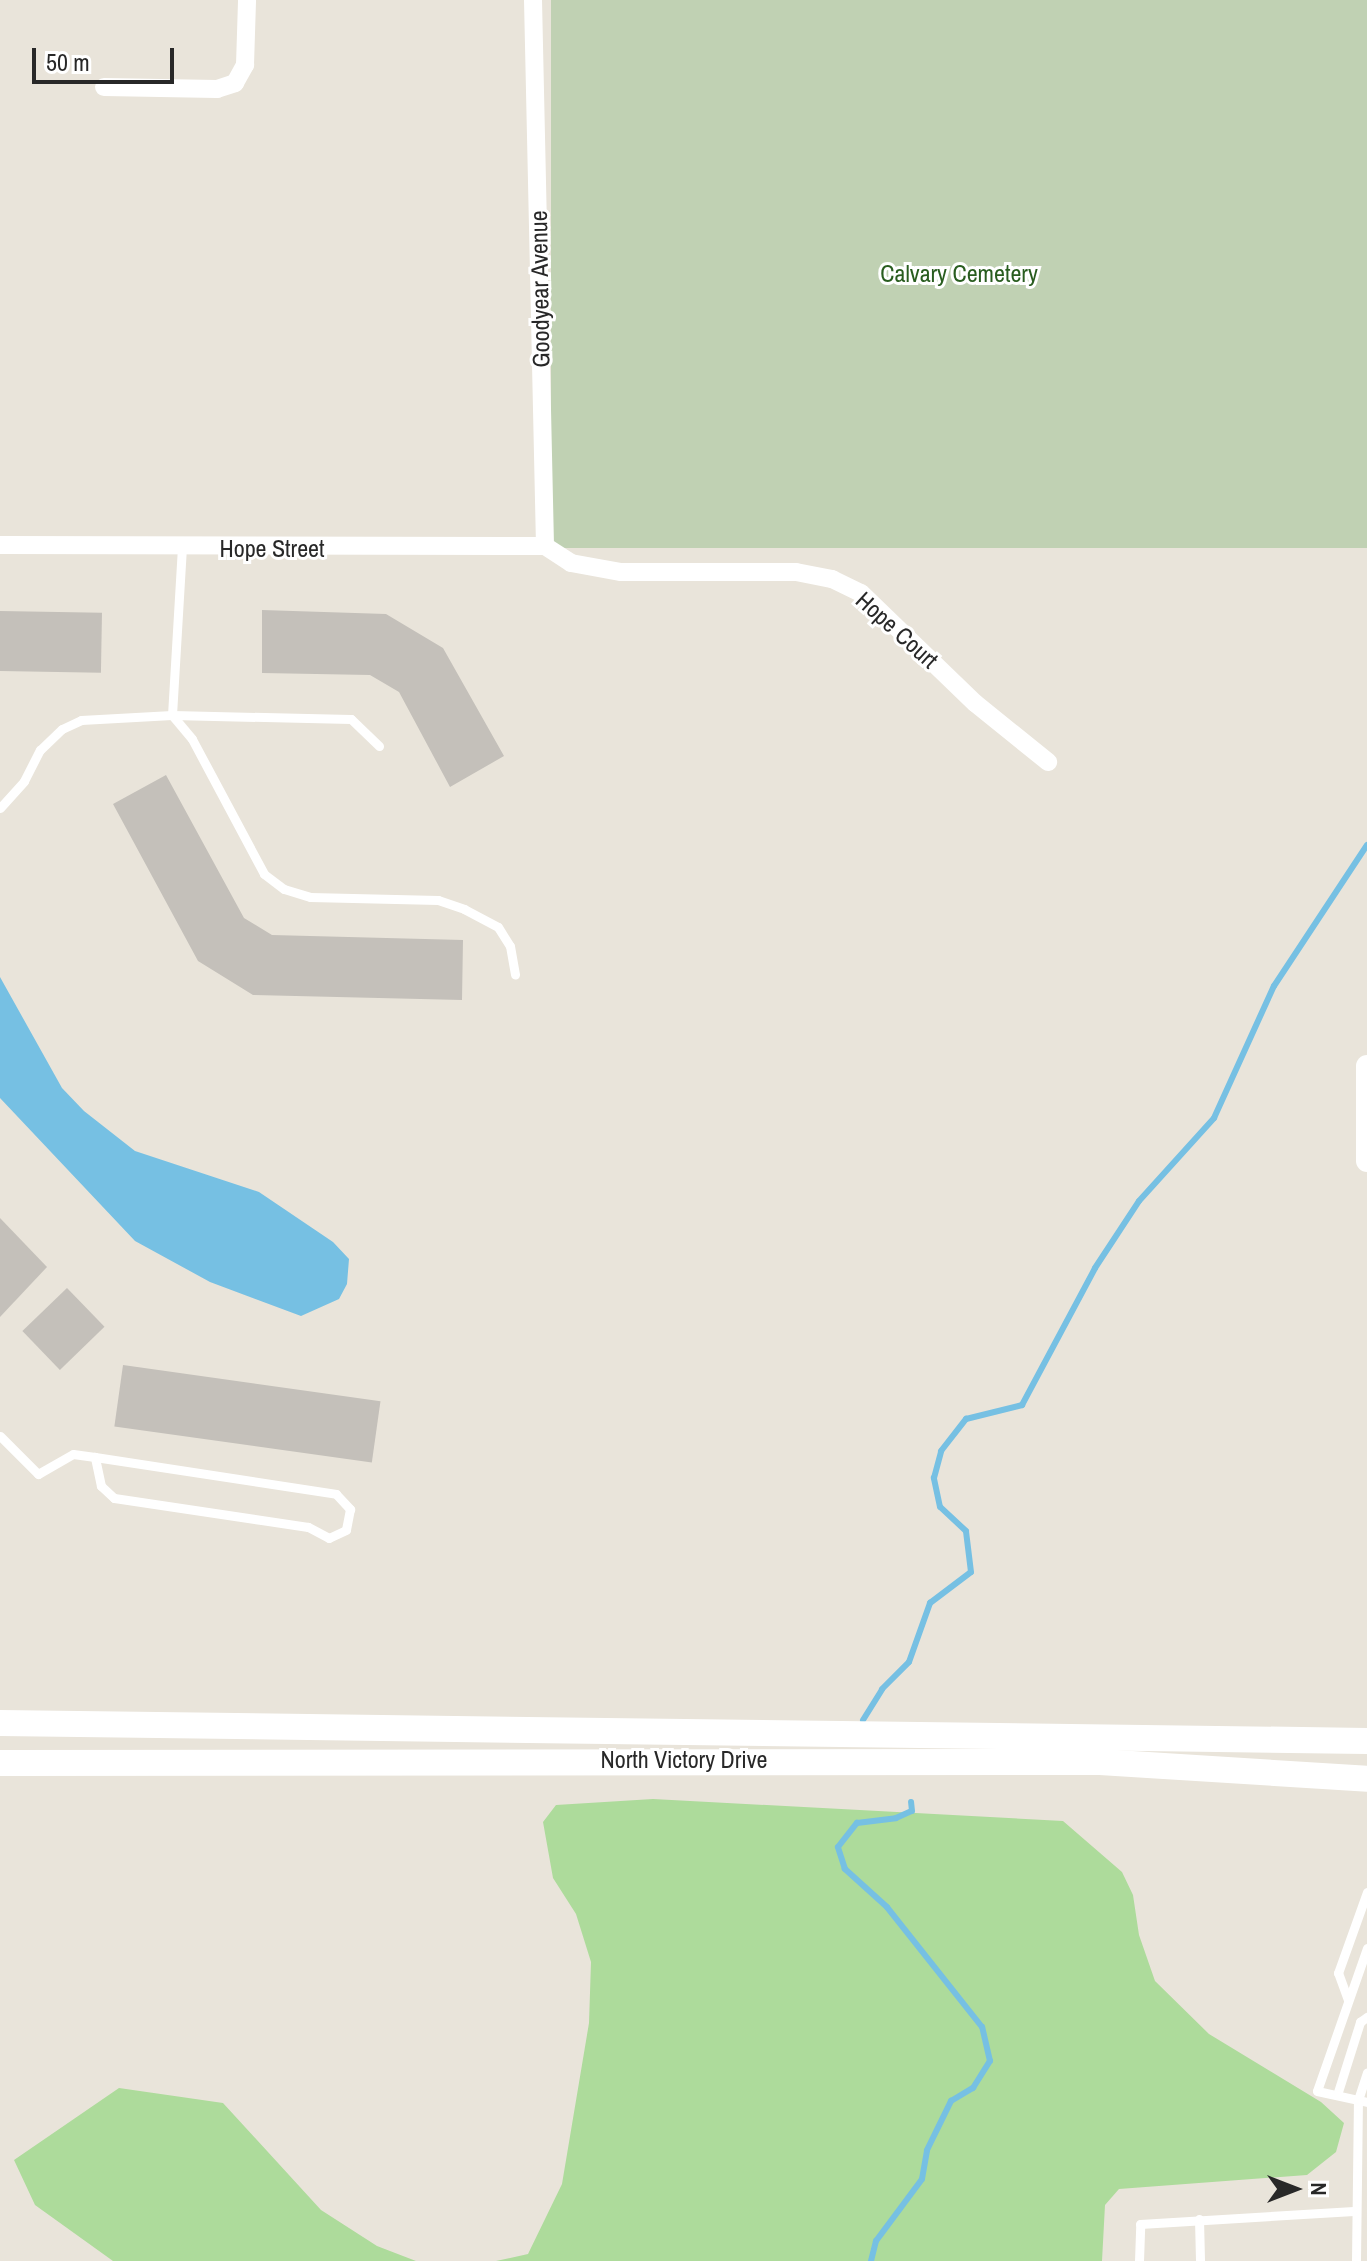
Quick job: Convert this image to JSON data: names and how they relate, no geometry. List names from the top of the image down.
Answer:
{
  "streets": {
    "main road": ["North Victory Drive"],
    "street": ["Goodyear Avenue", "Hope Street", "Hope Court"]
  },
  "crossings": [
    ["Goodyear Avenue", "Hope Street"],
    ["Goodyear Avenue", "Hope Court"],
    ["Hope Street", "Hope Court"]
  ],
  "parks": ["Calvary Cemetery"],
  "scale_bar": "50 m",
  "north": "right"
}
